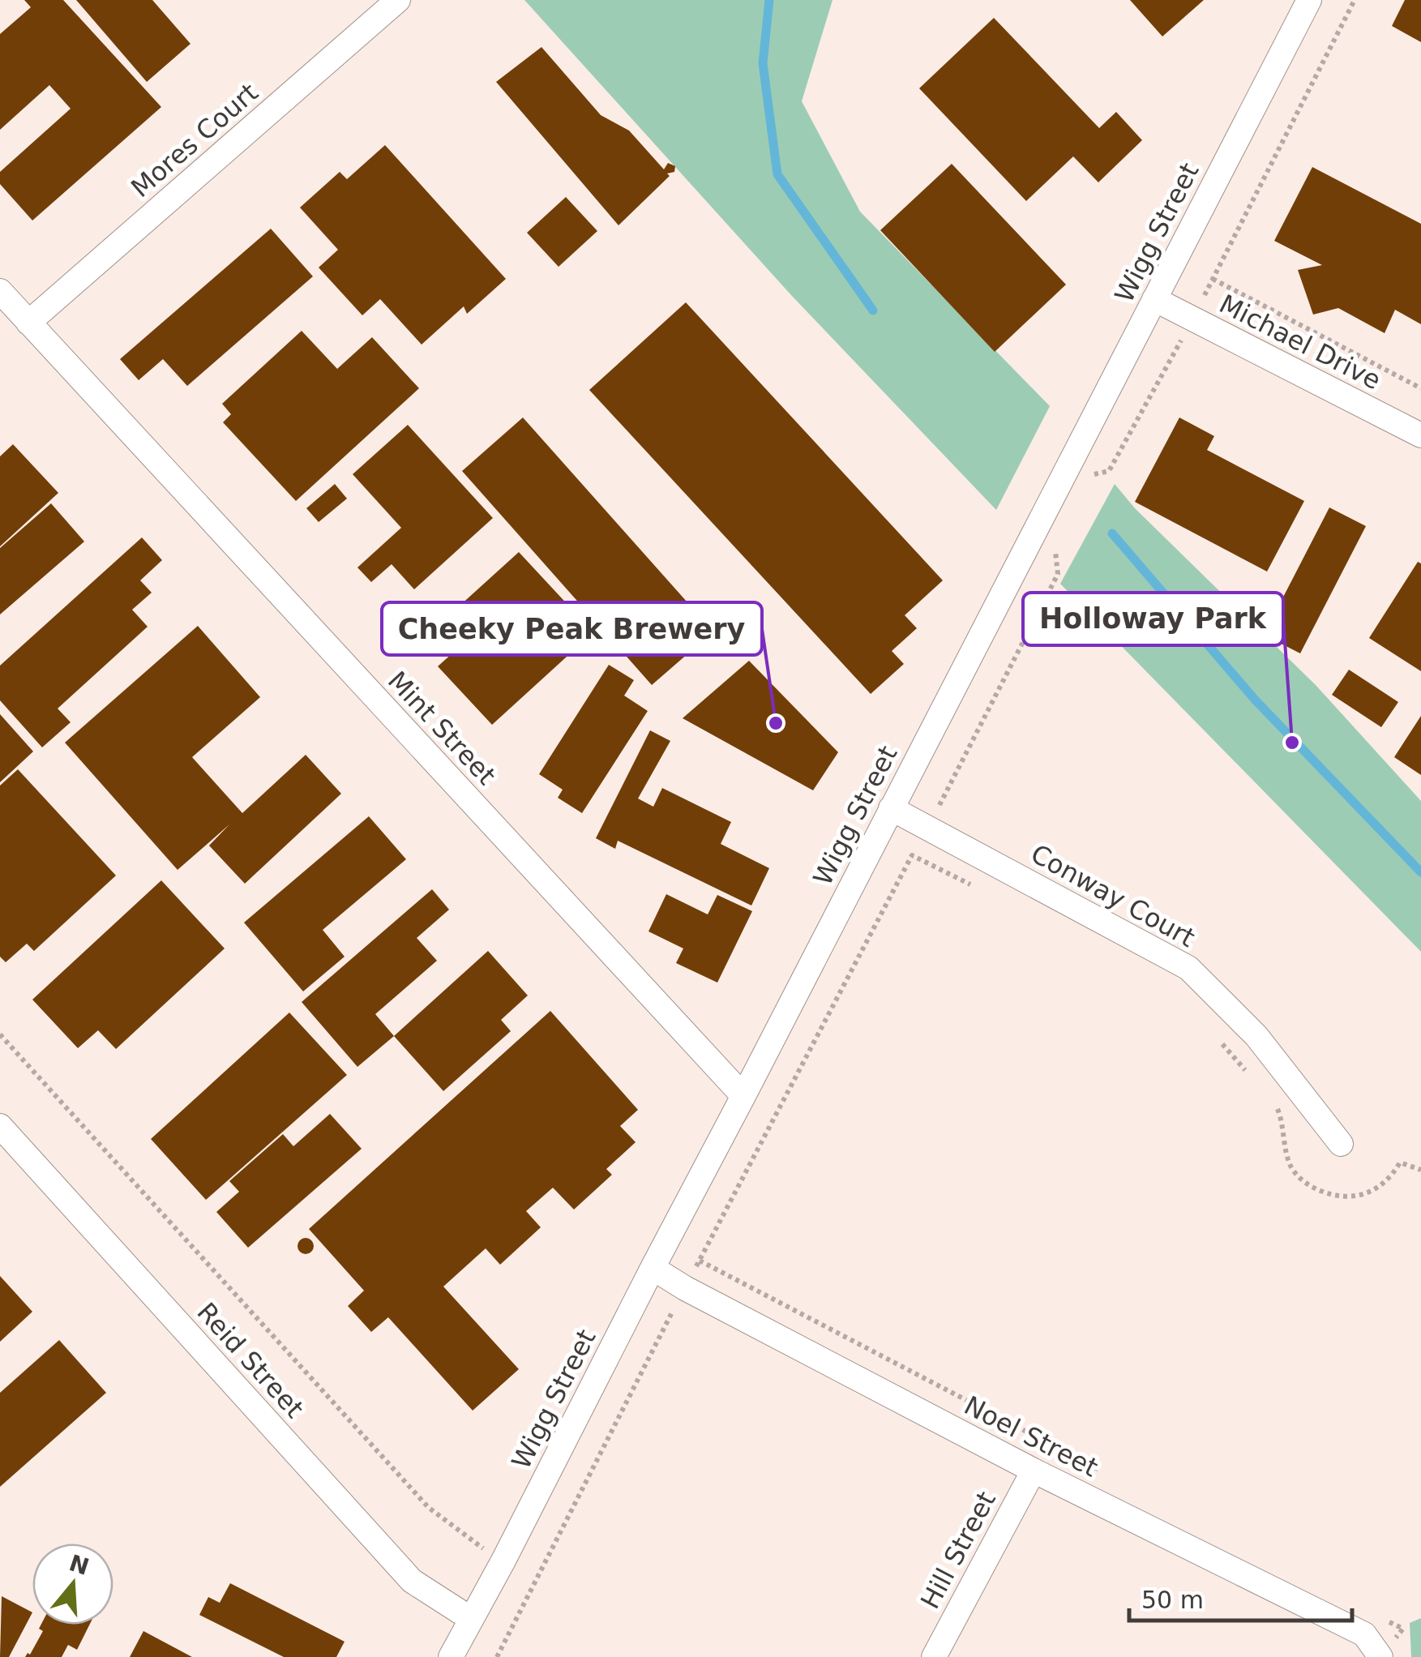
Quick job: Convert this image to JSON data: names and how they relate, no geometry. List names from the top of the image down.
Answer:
{
  "streets": {
    "street": [
      "Mores Court",
      "Wigg Street",
      "Michael Drive",
      "Mint Street",
      "Conway Court",
      "Reid Street",
      "Noel Street",
      "Hill Street"
    ]
  },
  "crossings": [
    ["Mores Court", "Mint Street"],
    ["Wigg Street", "Michael Drive"],
    ["Wigg Street", "Mint Street"],
    ["Wigg Street", "Conway Court"],
    ["Wigg Street", "Reid Street"],
    ["Wigg Street", "Noel Street"],
    ["Noel Street", "Hill Street"]
  ],
  "places": ["Cheeky Peak Brewery", "Holloway Park"],
  "scale_bar": "50 m",
  "north": "top"
}
